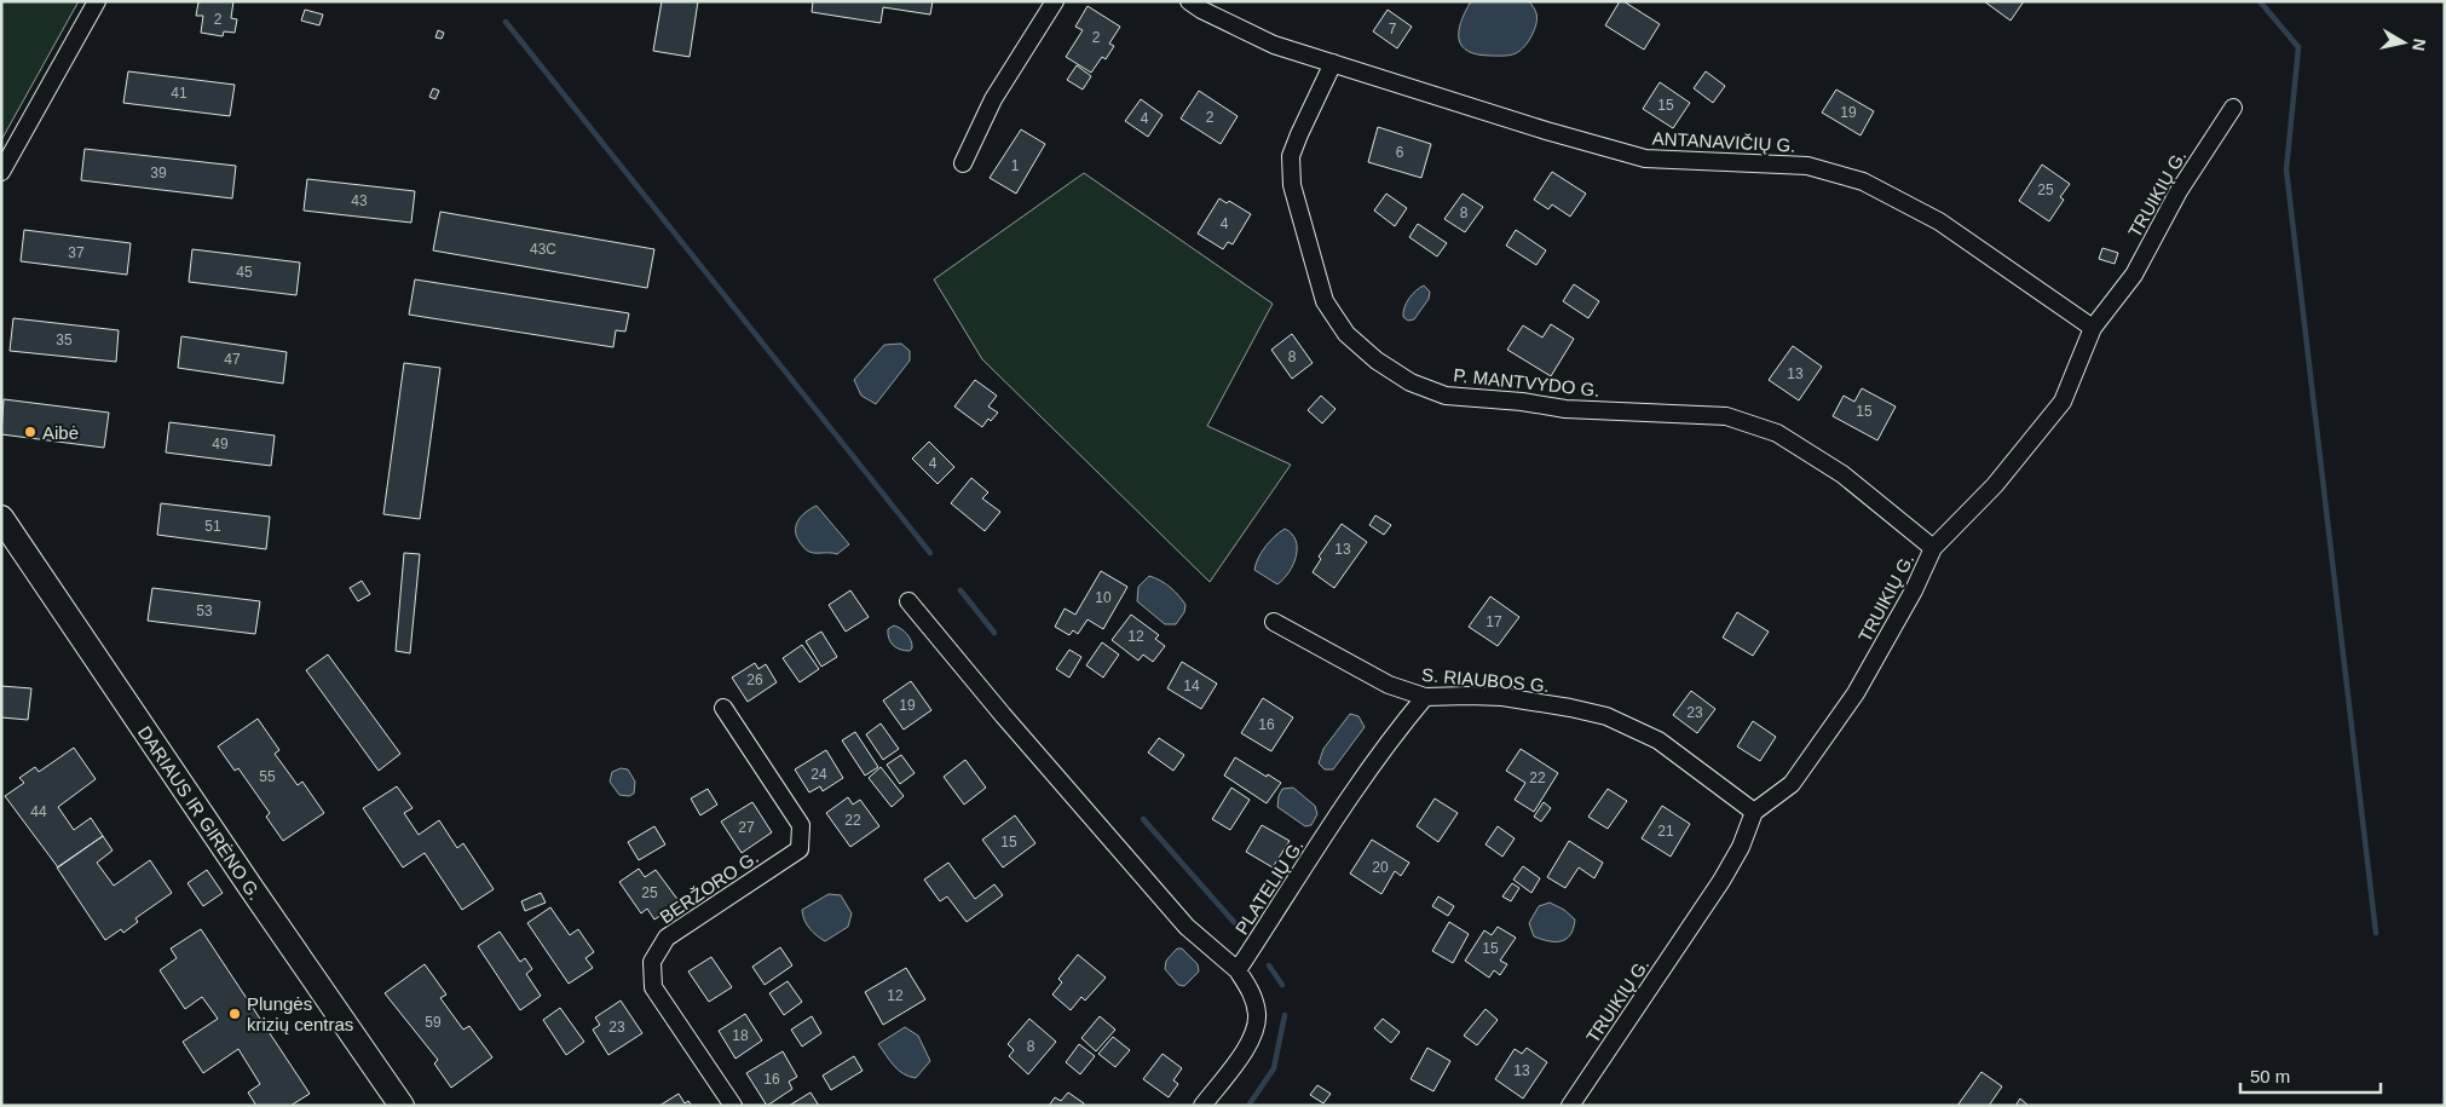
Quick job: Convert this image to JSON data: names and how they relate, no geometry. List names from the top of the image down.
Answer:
{
  "streets": {
    "main road": ["DARIAUS IR GIRĖNO G."],
    "street": [
      "ANTANAVIČIŲ G.",
      "TRUIKIŲ G.",
      "P. MANTVYDO G.",
      "S. RIAUBOS G.",
      "BERŽORO G.",
      "PLATELIŲ G."
    ]
  },
  "crossings": [
    ["ANTANAVIČIŲ G.", "TRUIKIŲ G."],
    ["ANTANAVIČIŲ G.", "P. MANTVYDO G."],
    ["TRUIKIŲ G.", "P. MANTVYDO G."],
    ["TRUIKIŲ G.", "S. RIAUBOS G."],
    ["S. RIAUBOS G.", "PLATELIŲ G."]
  ],
  "places": ["Aibė", "Plungės krizių centras"],
  "house_numbers": [
    "2",
    "7",
    "2",
    "41",
    "15",
    "19",
    "2",
    "4",
    "6",
    "1",
    "39",
    "25",
    "43",
    "8",
    "4",
    "43C",
    "37",
    "45",
    "35",
    "8",
    "47",
    "13",
    "15",
    "49",
    "4",
    "51",
    "13",
    "10",
    "53",
    "17",
    "12",
    "26",
    "14",
    "19",
    "23",
    "16",
    "24",
    "55",
    "22",
    "44",
    "22",
    "27",
    "21",
    "15",
    "20",
    "25",
    "15",
    "12",
    "59",
    "23",
    "18",
    "8",
    "13",
    "16"
  ],
  "scale_bar": "50 m",
  "north": "right"
}
